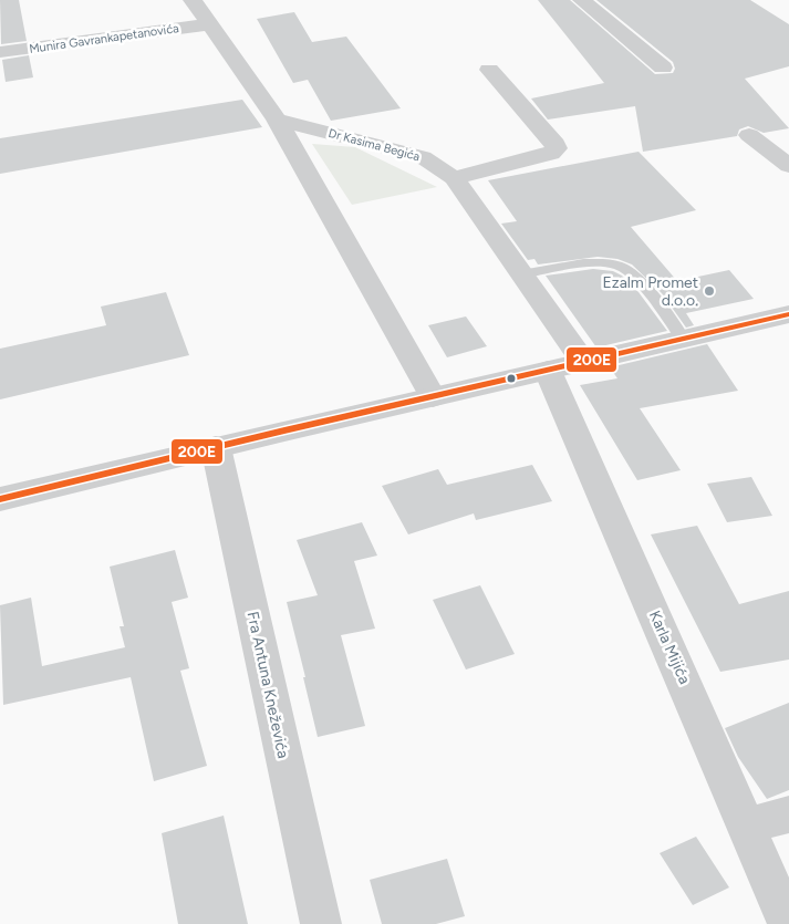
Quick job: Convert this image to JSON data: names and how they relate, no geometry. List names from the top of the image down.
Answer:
{
  "streets": {
    "street": [
      "Munira Gavrankapetanovića",
      "Dr Kasima Begića",
      "Karla Mijića",
      "Fra Antuna Kneževića"
    ]
  },
  "places": ["Ezalm Promet d.o.o."],
  "lines": ["transit line 200E"]
}
